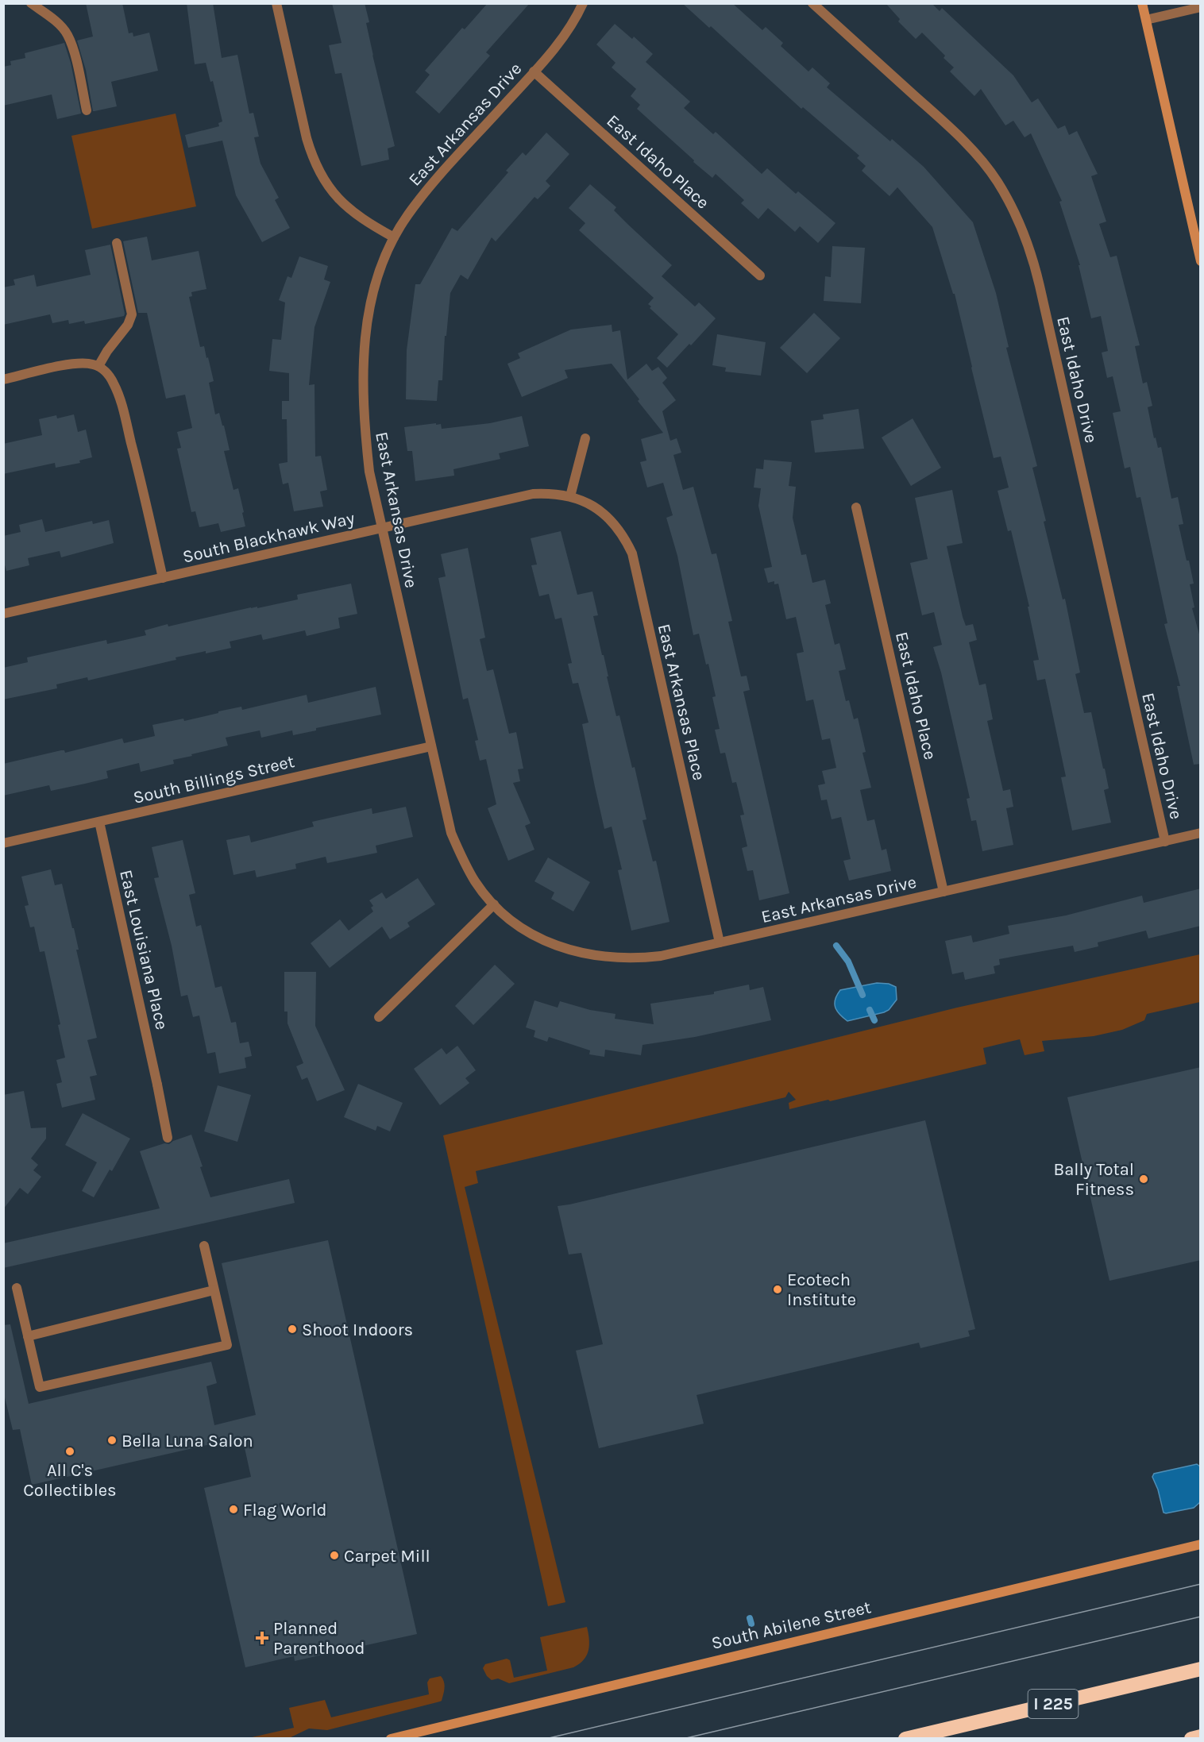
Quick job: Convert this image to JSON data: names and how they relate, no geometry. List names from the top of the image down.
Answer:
{
  "streets": {
    "highway": ["I 225"],
    "street": [
      "East Arkansas Drive",
      "East Idaho Place",
      "East Idaho Drive",
      "South Blackhawk Way",
      "East Arkansas Place",
      "South Billings Street",
      "East Louisiana Place",
      "South Abilene Street"
    ]
  },
  "crossings": [
    ["East Arkansas Drive", "East Idaho Place"],
    ["East Arkansas Drive", "East Idaho Drive"],
    ["East Arkansas Drive", "South Blackhawk Way"],
    ["East Arkansas Drive", "East Arkansas Place"],
    ["East Arkansas Drive", "South Billings Street"],
    ["South Blackhawk Way", "East Arkansas Place"],
    ["South Billings Street", "East Louisiana Place"]
  ],
  "places": {
    "other": [
      "Bally Total Fitness",
      "Ecotech Institute",
      "Shoot Indoors",
      "Bella Luna Salon",
      "All C's Collectibles",
      "Flag World",
      "Carpet Mill"
    ],
    "health": ["Planned Parenthood"]
  }
}
